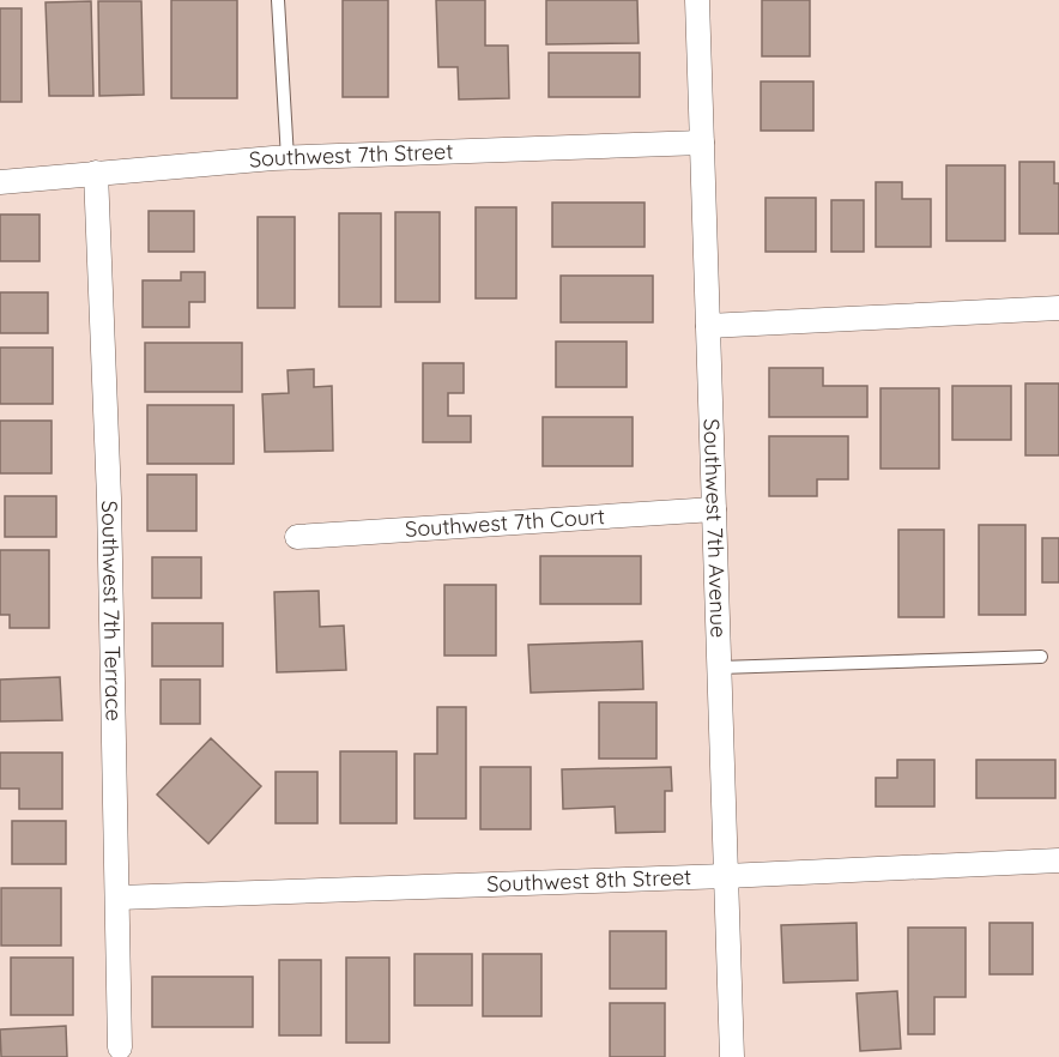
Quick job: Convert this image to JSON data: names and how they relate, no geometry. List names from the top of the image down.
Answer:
{
  "streets": {
    "street": [
      "Southwest 7th Street",
      "Southwest 7th Court",
      "Southwest 7th Avenue",
      "Southwest 7th Terrace",
      "Southwest 8th Street"
    ]
  },
  "crossings": [
    ["Southwest 7th Street", "Southwest 7th Avenue"],
    ["Southwest 7th Street", "Southwest 7th Terrace"],
    ["Southwest 7th Court", "Southwest 7th Avenue"],
    ["Southwest 7th Avenue", "Southwest 8th Street"],
    ["Southwest 7th Terrace", "Southwest 8th Street"]
  ]
}
